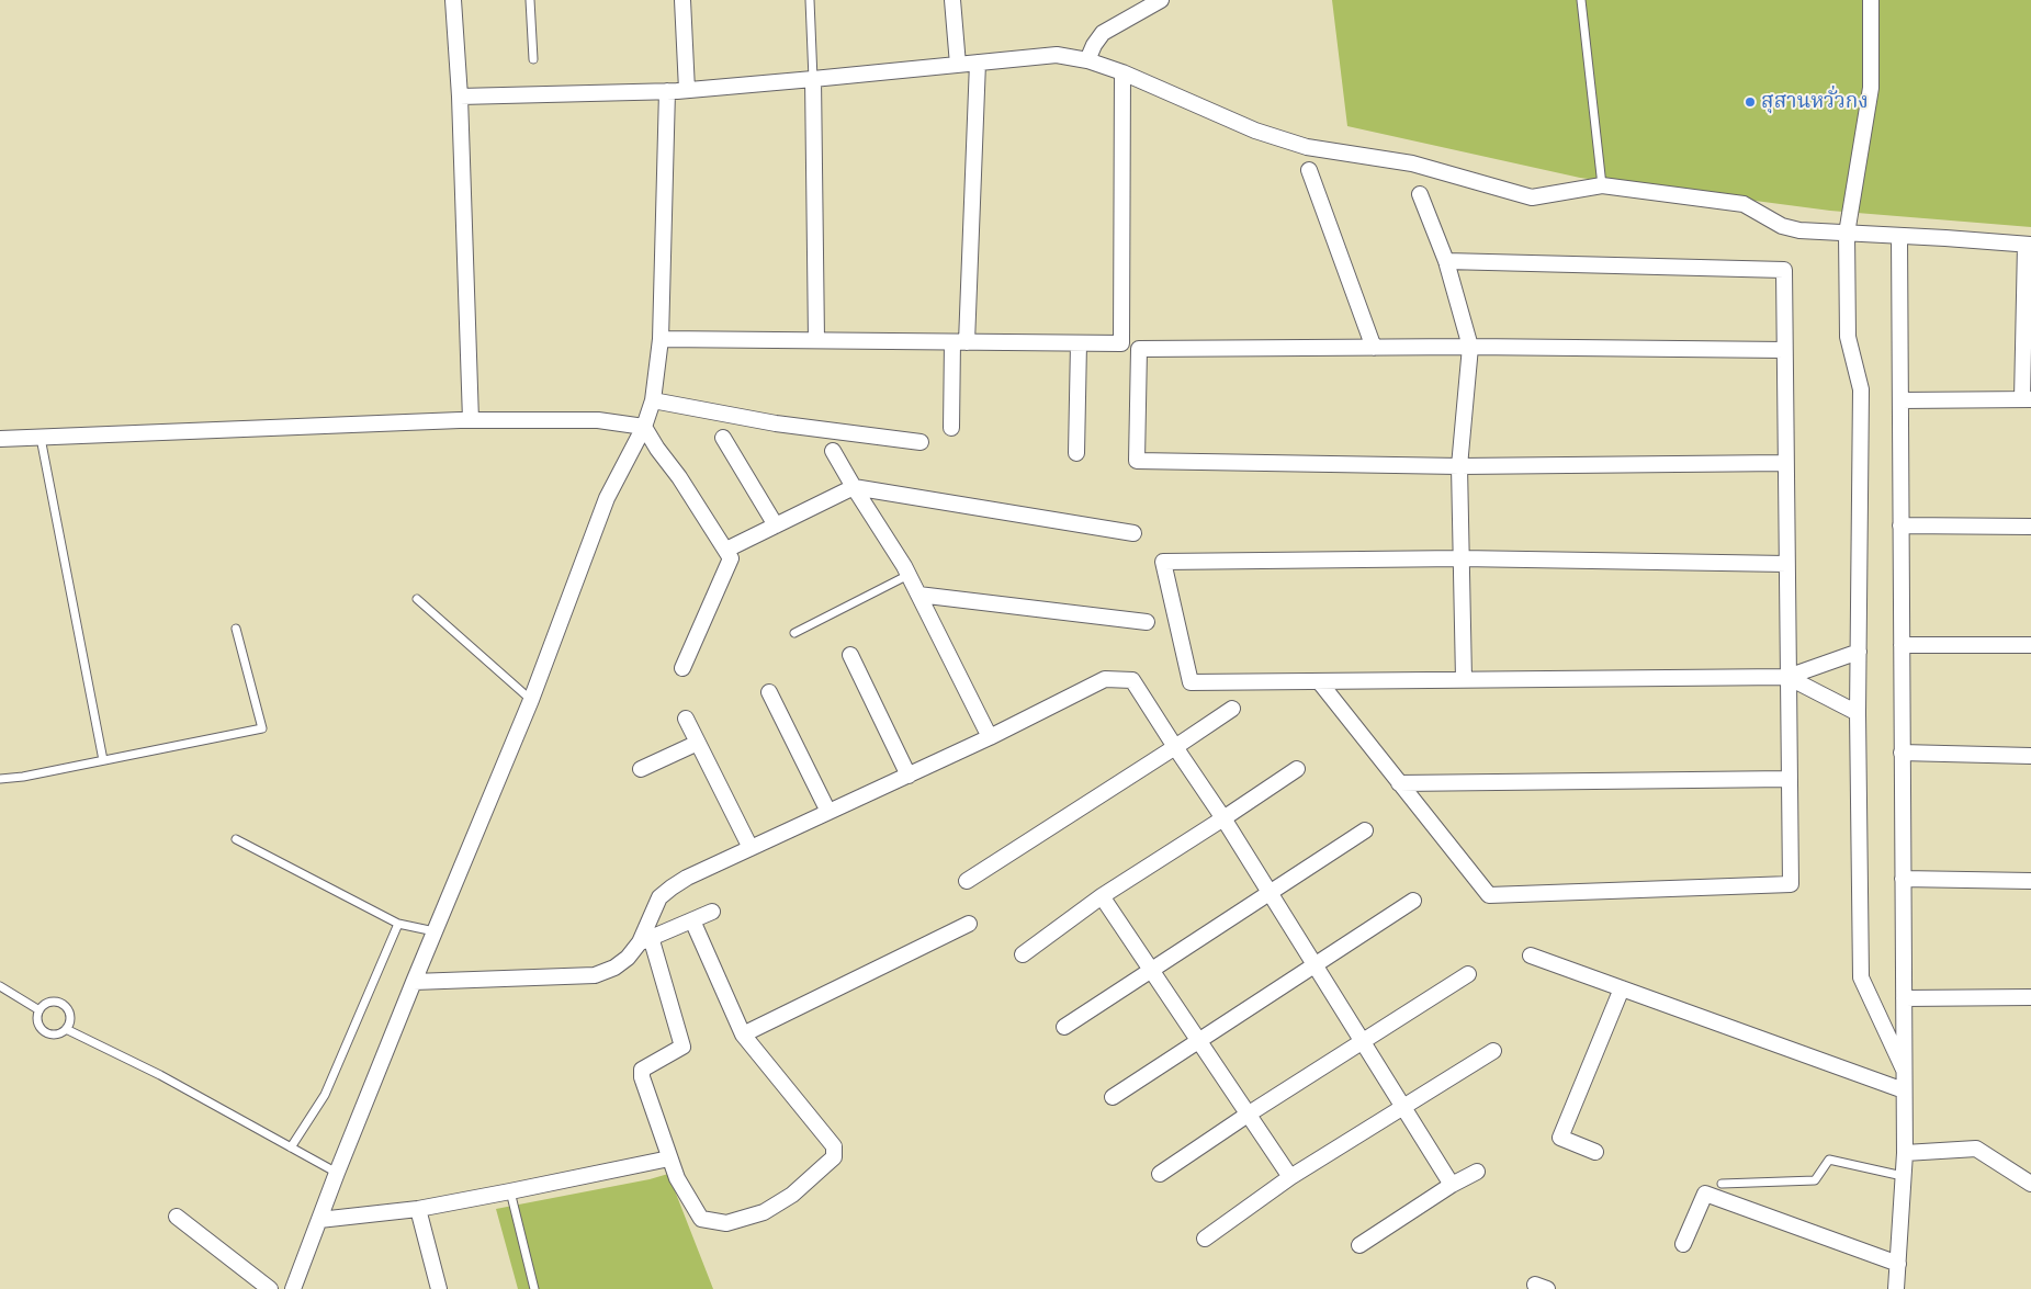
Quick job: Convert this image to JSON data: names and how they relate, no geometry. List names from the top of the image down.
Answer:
{
  "places": ["สุสานหวั่วกง"]
}
